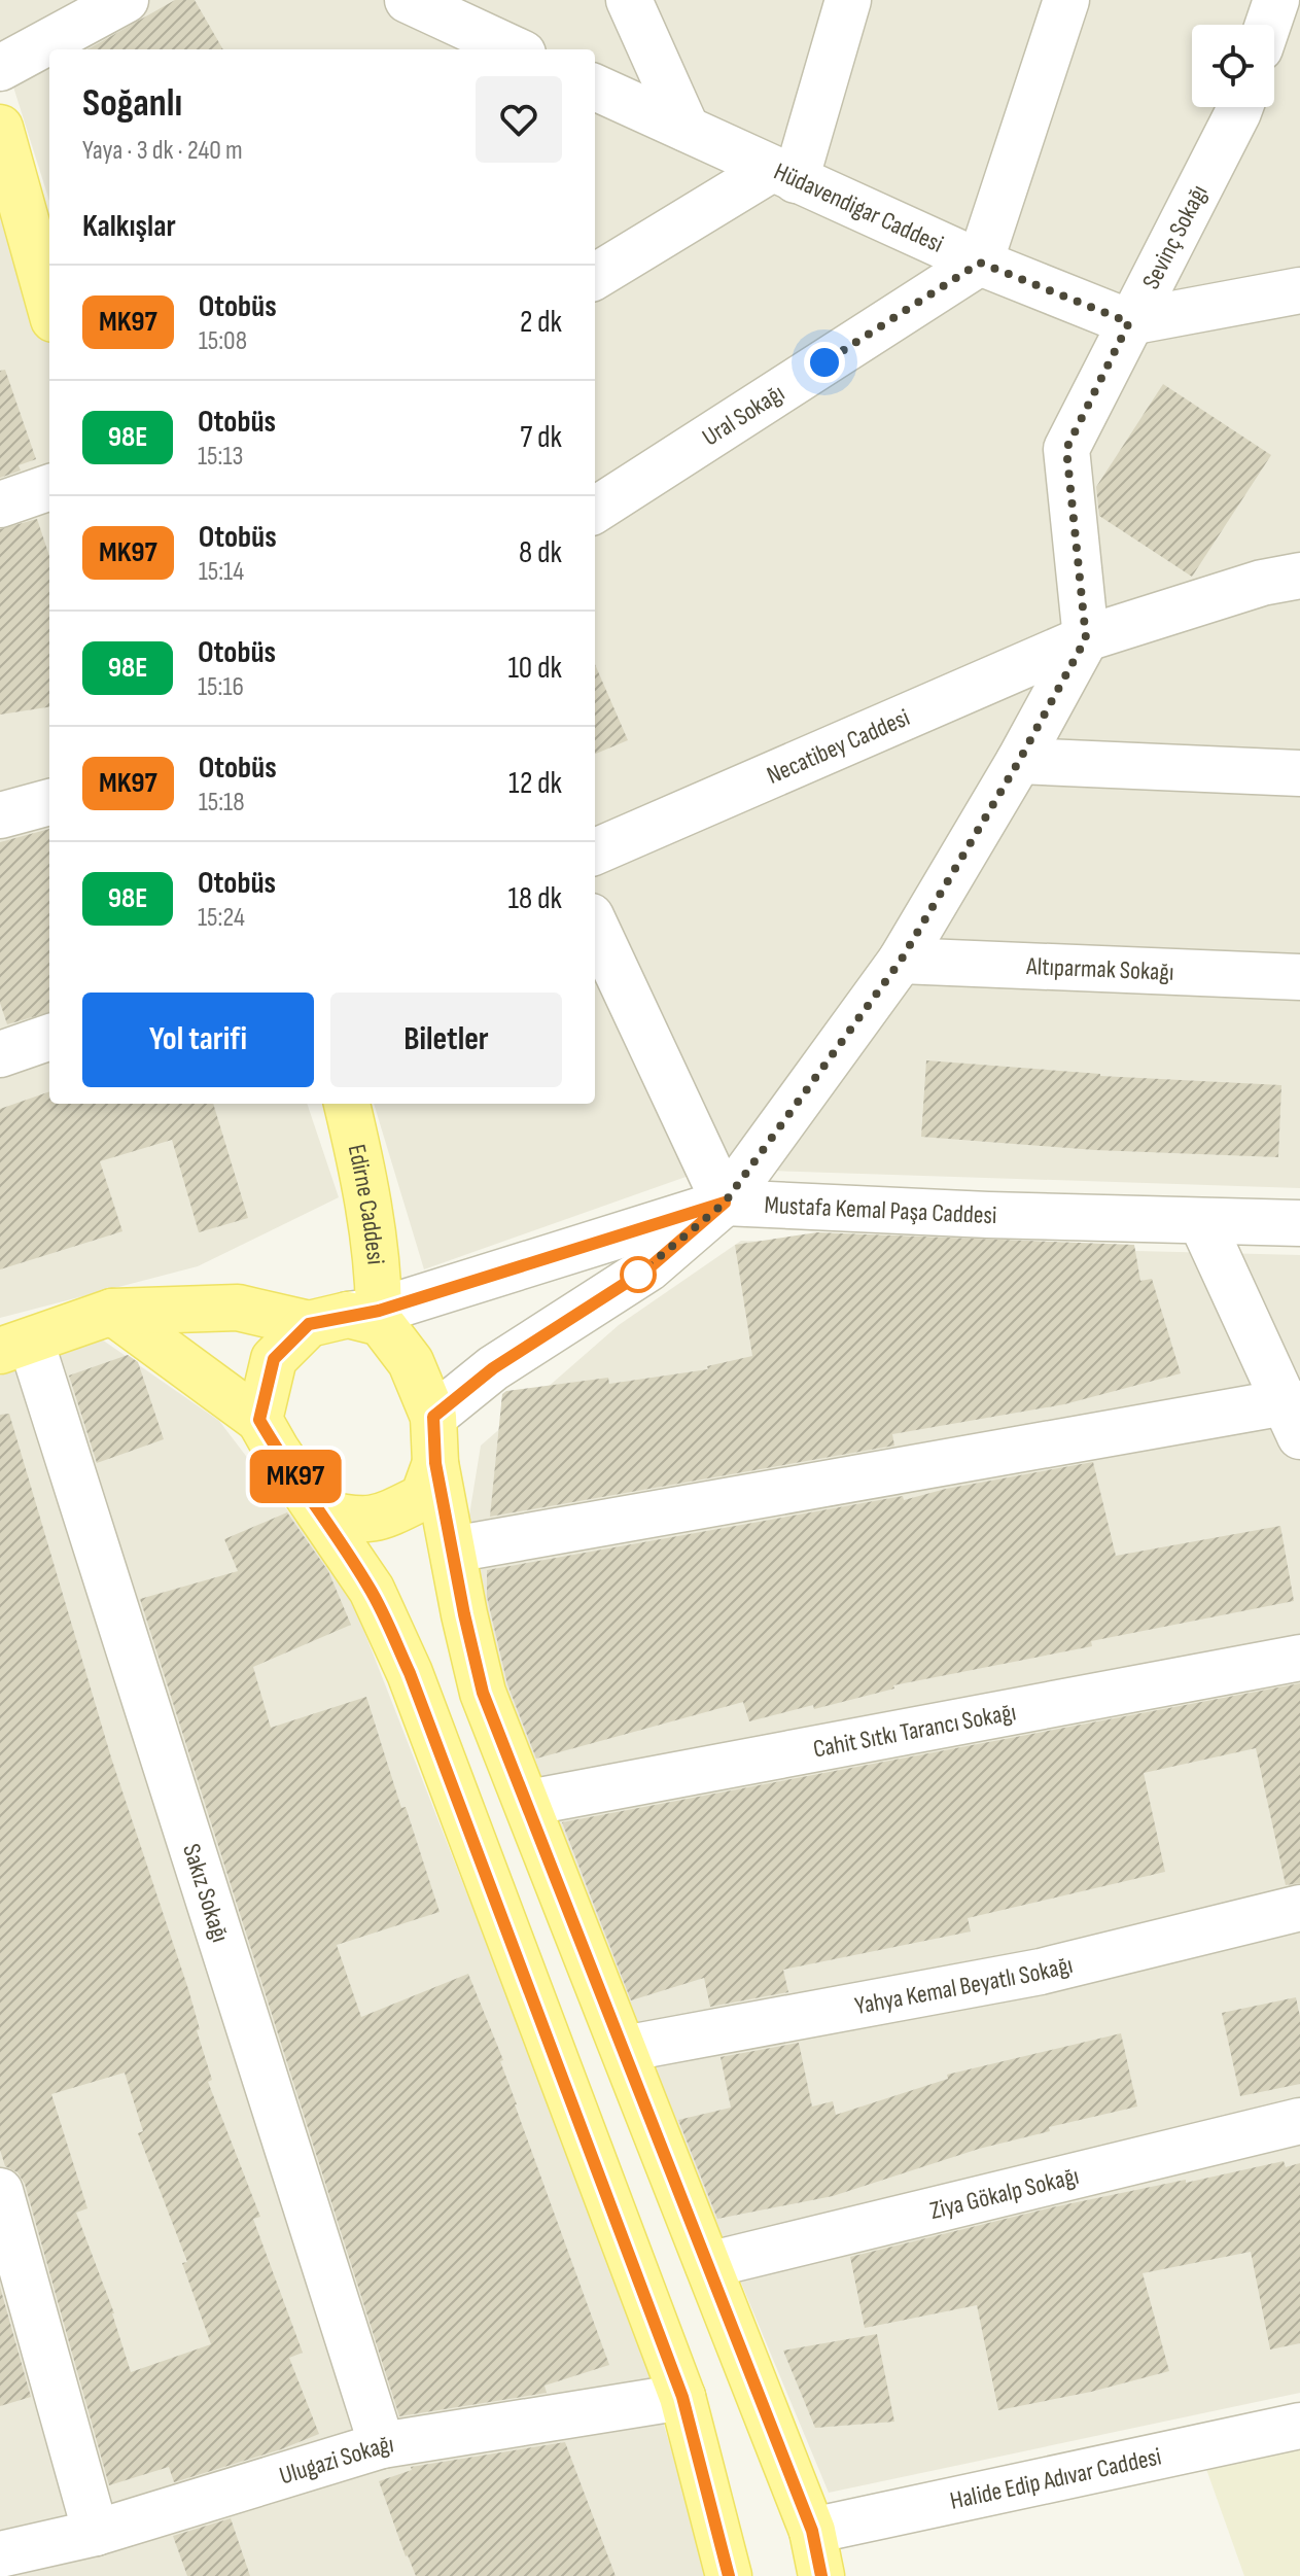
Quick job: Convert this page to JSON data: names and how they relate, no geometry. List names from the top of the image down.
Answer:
{
  "streets": {
    "main road": ["Edirne Caddesi"],
    "street": [
      "Hüdavendigar Caddesi",
      "Sevinç Sokağı",
      "Ural Sokağı",
      "Necatibey Caddesi",
      "Altıparmak Sokağı",
      "Mustafa Kemal Paşa Caddesi",
      "Cahit Sıtkı Tarancı Sokağı",
      "Sakız Sokağı",
      "Yahya Kemal Beyatlı Sokağı",
      "Ziya Gökalp Sokağı",
      "Ulugazi Sokağı",
      "Halide Edip Adıvar Caddesi"
    ]
  },
  "crossings": [
    ["Hüdavendigar Caddesi", "Sevinç Sokağı"],
    ["Hüdavendigar Caddesi", "Ural Sokağı"],
    ["Sevinç Sokağı", "Necatibey Caddesi"],
    ["Sakız Sokağı", "Ulugazi Sokağı"]
  ],
  "lines": ["bus line MK97"],
  "page": {
    "on_map": "MK97",
    "heading": [
      ["Soğanlı", "Yaya · 3 dk · 240 m"],
      "Kalkışlar"
    ],
    "list": [
      {
        "mark": "MK97",
        "name": "Otobüs",
        "note": "15:08",
        "value": "2 dk"
      },
      {
        "mark": "98E",
        "name": "Otobüs",
        "note": "15:13",
        "value": "7 dk"
      },
      {
        "mark": "MK97",
        "name": "Otobüs",
        "note": "15:14",
        "value": "8 dk"
      },
      {
        "mark": "98E",
        "name": "Otobüs",
        "note": "15:16",
        "value": "10 dk"
      },
      {
        "mark": "MK97",
        "name": "Otobüs",
        "note": "15:18",
        "value": "12 dk"
      },
      {
        "mark": "98E",
        "name": "Otobüs",
        "note": "15:24",
        "value": "18 dk"
      }
    ],
    "buttons": ["Yol tarifi", "Biletler"]
  }
}
